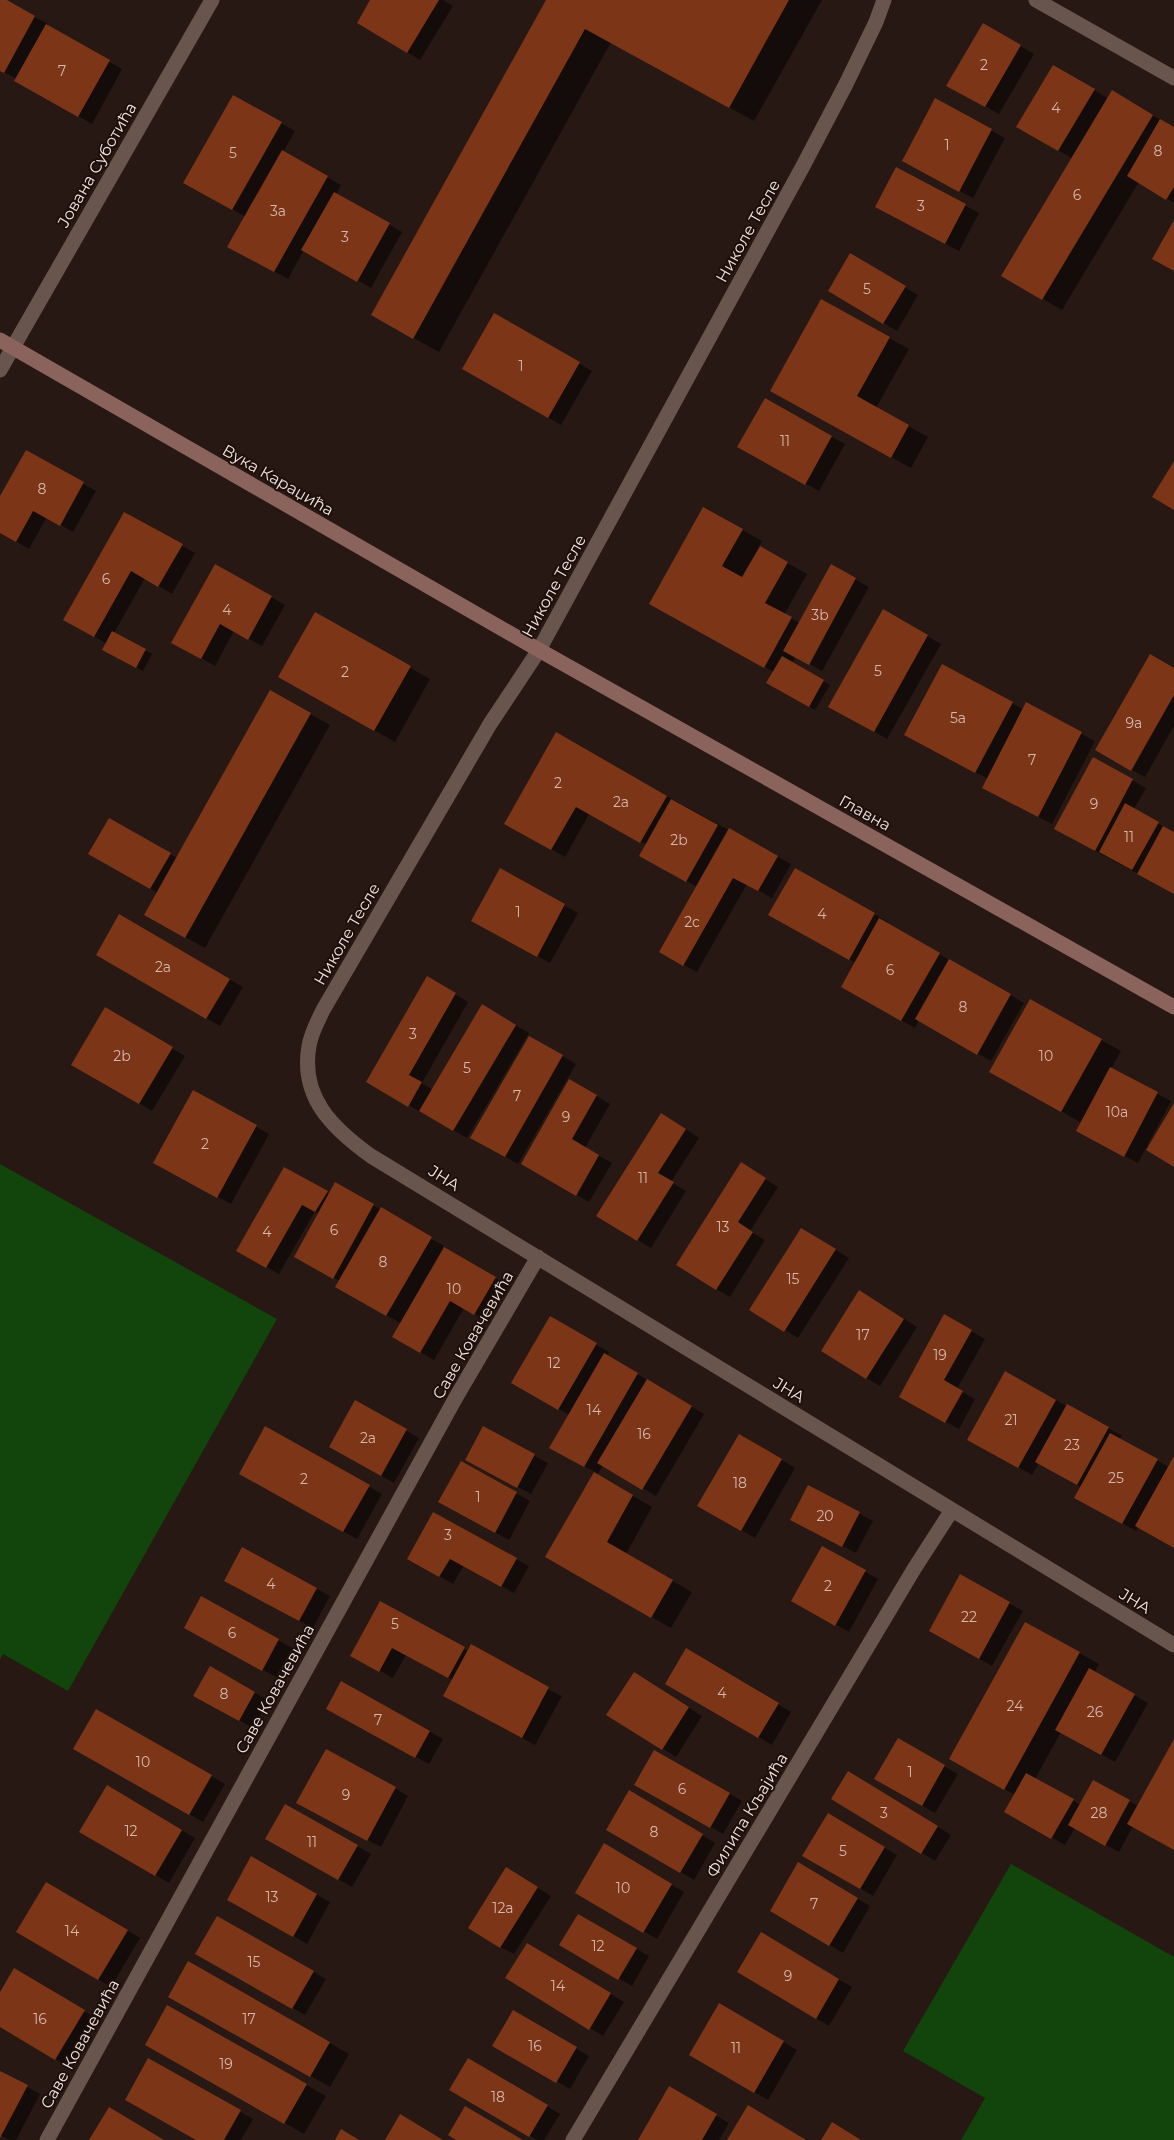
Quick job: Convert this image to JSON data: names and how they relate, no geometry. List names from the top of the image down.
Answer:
{
  "streets": {
    "main road": ["Вука Караџића", "Главна"],
    "street": [
      "Јована Суботића",
      "Николе Тесле",
      "ЈНА",
      "Саве Ковачевића",
      "Филипа Кљајића"
    ]
  },
  "crossings": [
    ["Јована Суботића", "Вука Караџића"],
    ["Николе Тесле", "Вука Караџића"],
    ["Николе Тесле", "Главна"],
    ["Николе Тесле", "ЈНА"],
    ["Вука Караџића", "Главна"],
    ["ЈНА", "Саве Ковачевића"],
    ["ЈНА", "Филипа Кљајића"]
  ],
  "house_numbers": [
    "2",
    "7",
    "4",
    "1",
    "8",
    "5",
    "6",
    "3",
    "3a",
    "3",
    "5",
    "1",
    "11",
    "8",
    "6",
    "4",
    "3b",
    "5",
    "2",
    "5a",
    "9a",
    "7",
    "2",
    "2a",
    "9",
    "11",
    "2b",
    "1",
    "4",
    "2c",
    "2a",
    "6",
    "8",
    "3",
    "2b",
    "10",
    "5",
    "7",
    "10a",
    "9",
    "2",
    "11",
    "13",
    "6",
    "4",
    "8",
    "15",
    "10",
    "17",
    "19",
    "12",
    "14",
    "21",
    "16",
    "2a",
    "23",
    "25",
    "2",
    "18",
    "1",
    "20",
    "3",
    "4",
    "2",
    "22",
    "5",
    "6",
    "4",
    "8",
    "24",
    "26",
    "7",
    "10",
    "1",
    "6",
    "9",
    "3",
    "28",
    "12",
    "8",
    "11",
    "5",
    "10",
    "13",
    "7",
    "12a",
    "14",
    "12",
    "15",
    "9",
    "14",
    "16",
    "17",
    "16",
    "11",
    "19",
    "18"
  ]
}
